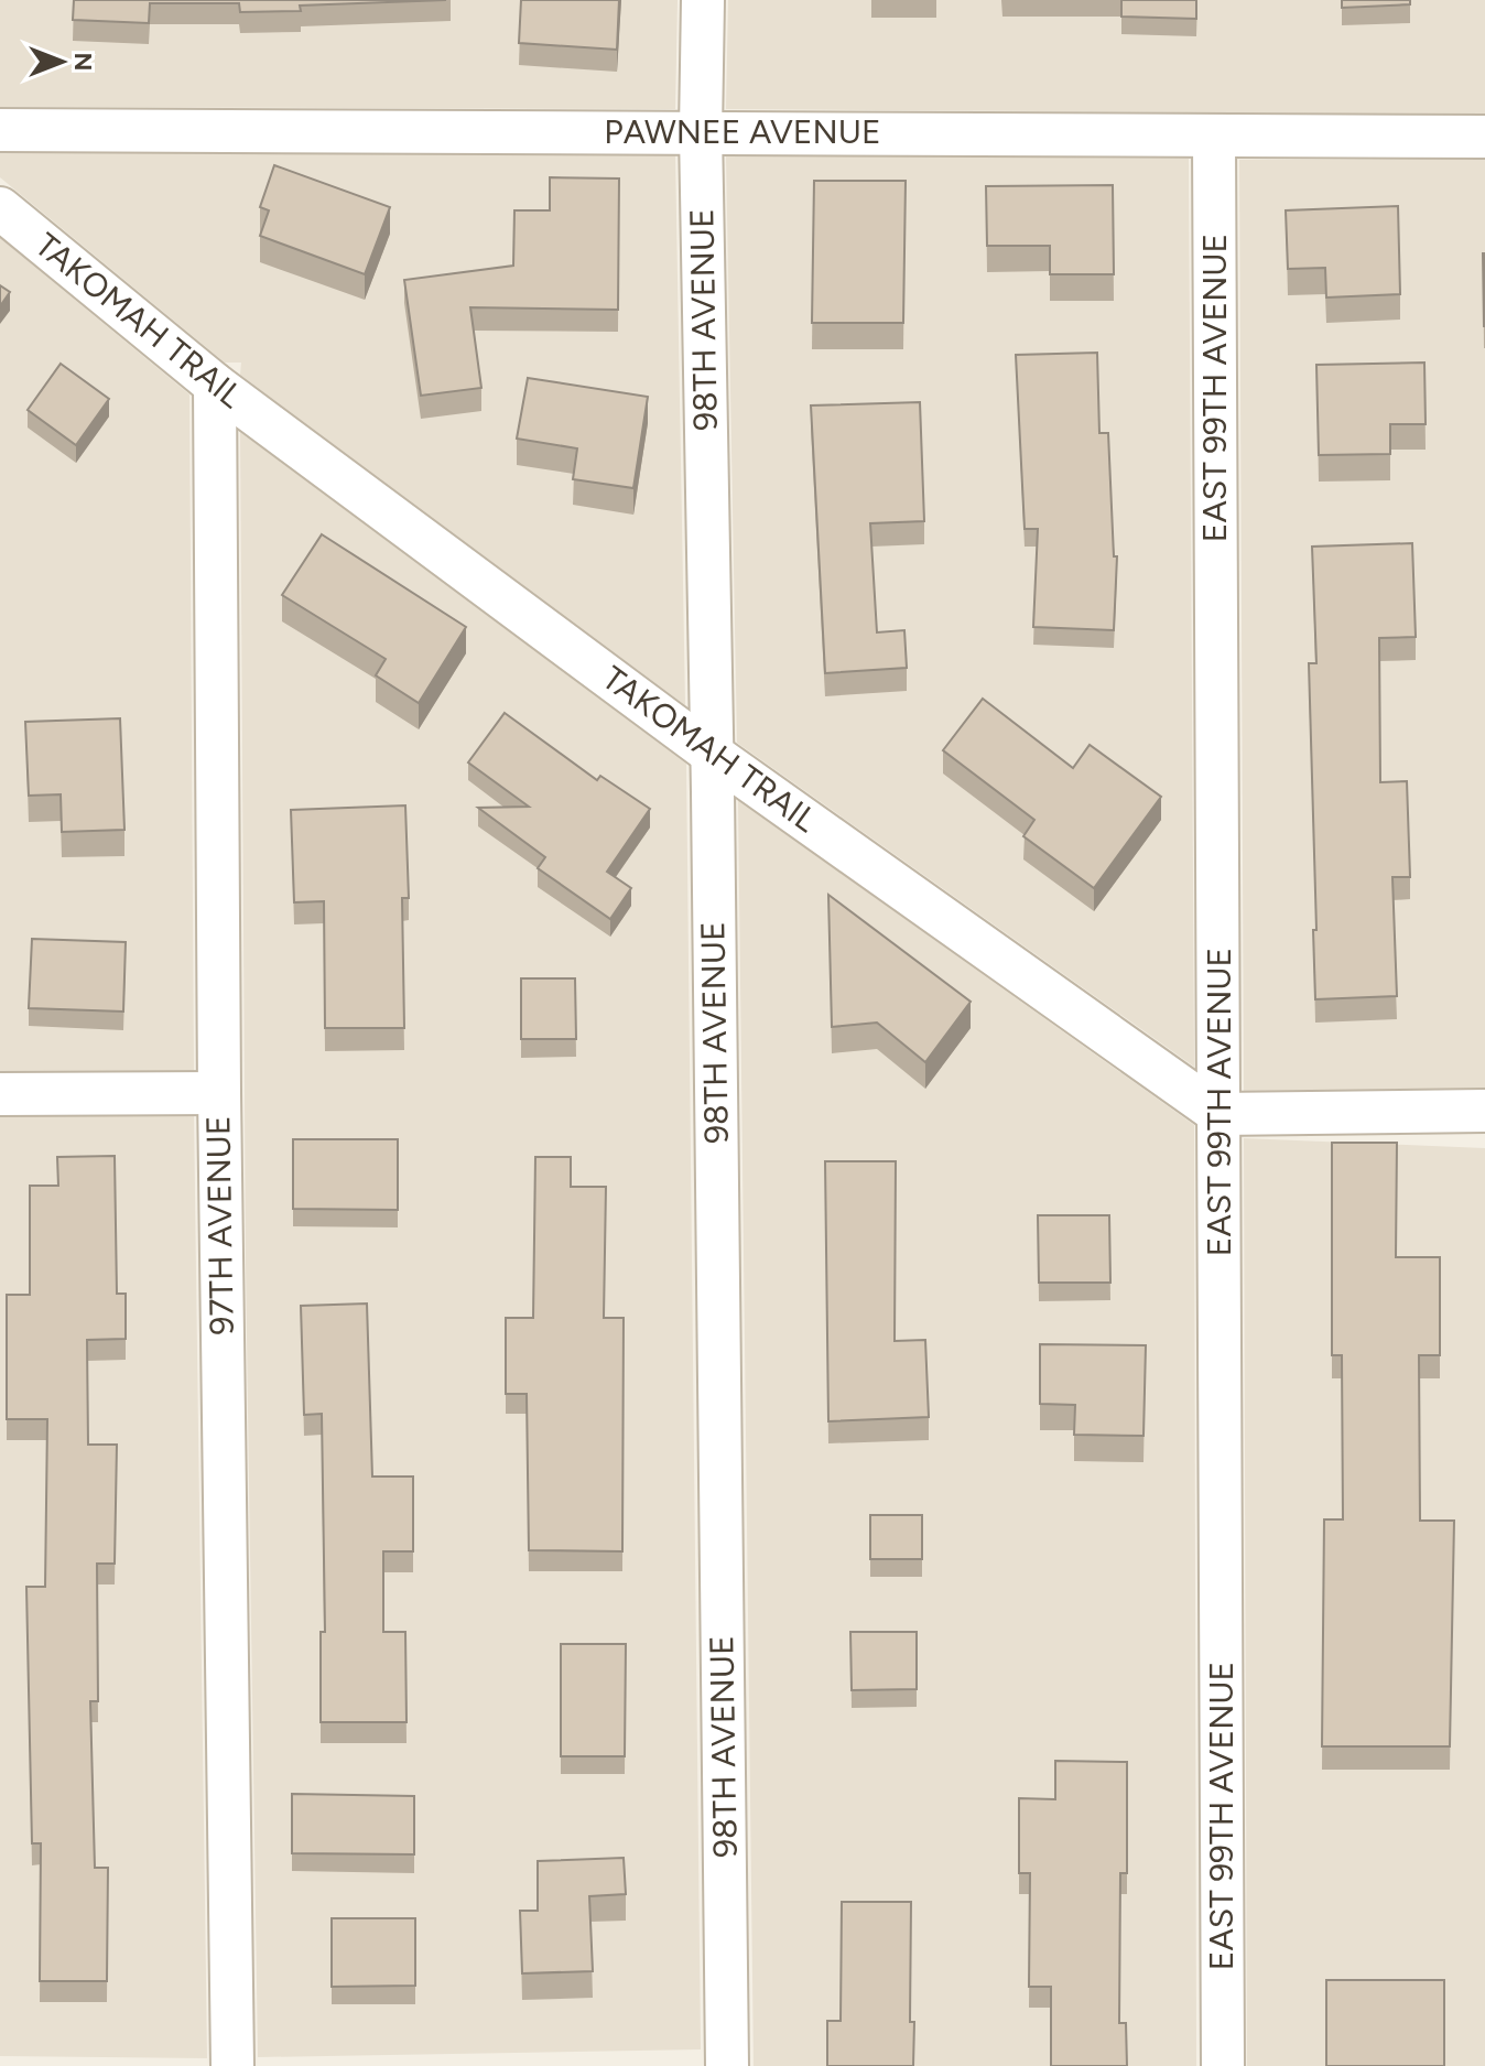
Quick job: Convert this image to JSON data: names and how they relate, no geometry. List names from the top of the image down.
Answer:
{
  "streets": {
    "street": [
      "PAWNEE AVENUE",
      "98TH AVENUE",
      "TAKOMAH TRAIL",
      "EAST 99TH AVENUE",
      "97TH AVENUE"
    ]
  },
  "crossings": [
    ["PAWNEE AVENUE", "98TH AVENUE"],
    ["PAWNEE AVENUE", "EAST 99TH AVENUE"],
    ["98TH AVENUE", "TAKOMAH TRAIL"],
    ["TAKOMAH TRAIL", "EAST 99TH AVENUE"],
    ["TAKOMAH TRAIL", "97TH AVENUE"]
  ],
  "north": "right"
}
